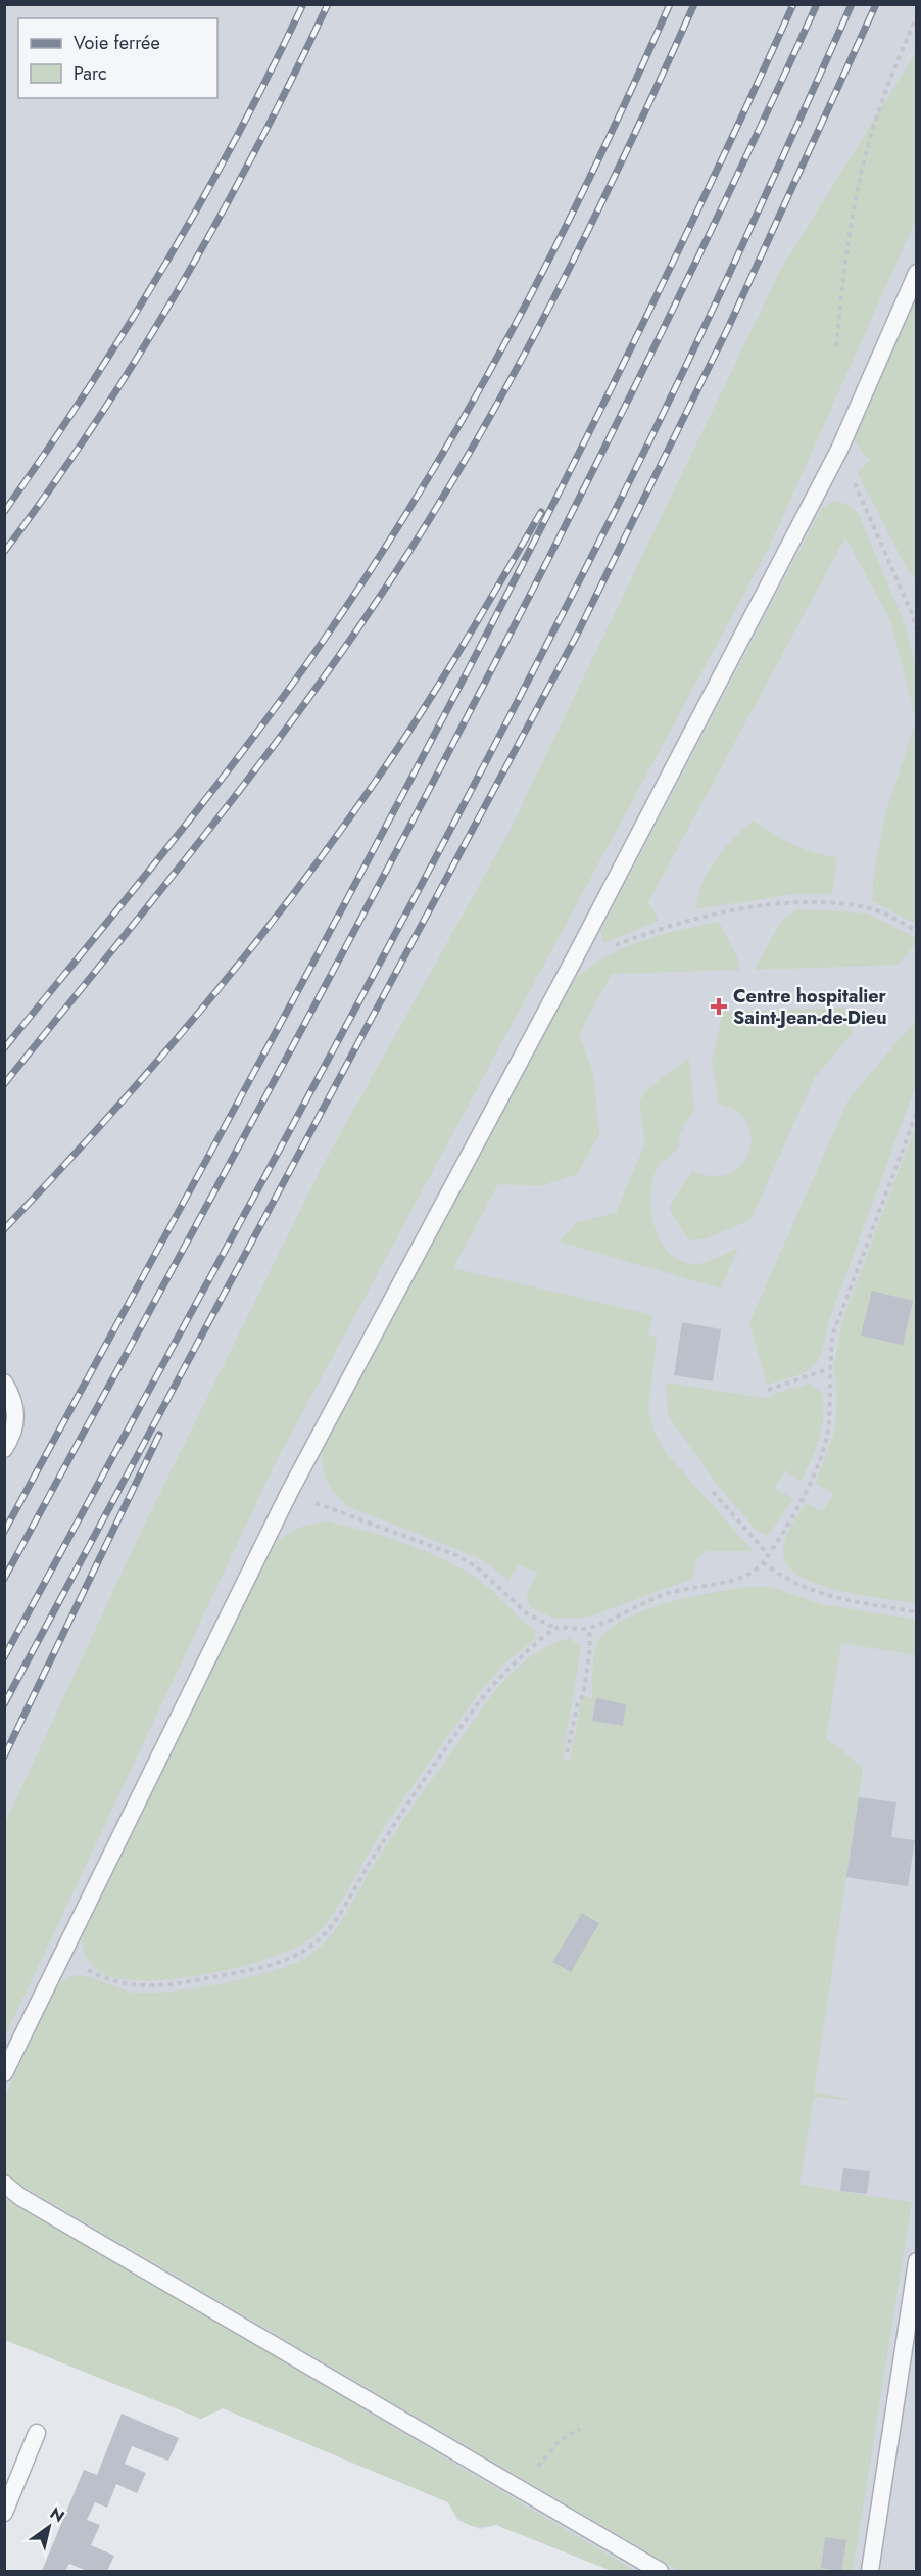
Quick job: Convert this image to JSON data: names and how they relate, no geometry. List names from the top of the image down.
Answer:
{
  "places": {
    "health": ["Centre hospitalier Saint-Jean-de-Dieu"]
  },
  "legend": ["Voie ferrée", "Parc"],
  "north": "top right"
}
